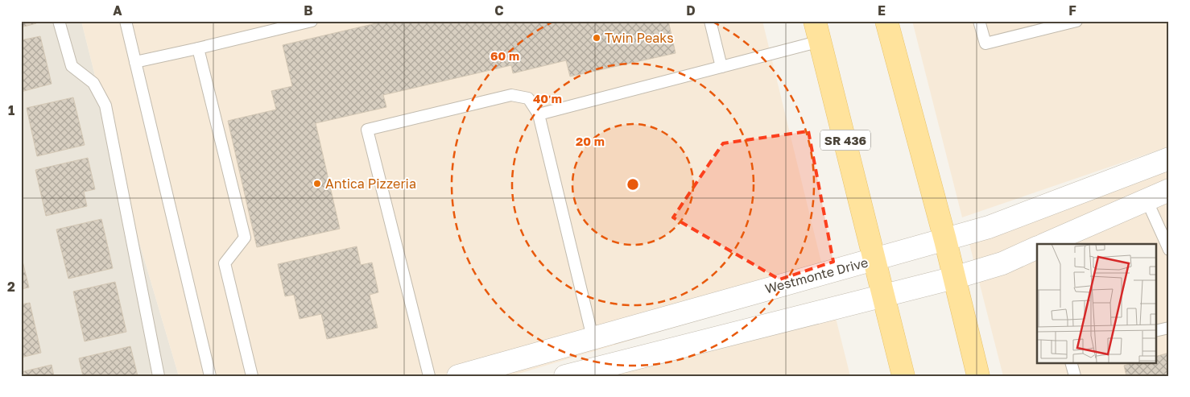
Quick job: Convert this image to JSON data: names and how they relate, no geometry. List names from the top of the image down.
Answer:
{
  "streets": {
    "main road": ["SR 436"],
    "street": ["Westmonte Drive"]
  },
  "crossings": [
    ["SR 436", "Westmonte Drive"]
  ],
  "places": ["Twin Peaks", "Antica Pizzeria"],
  "grid": {
    "columns": [
      "A",
      "B",
      "C",
      "D",
      "E",
      "F"
    ],
    "rows": ["1", "2"]
  },
  "rings": ["60 m", "40 m", "20 m"]
}
